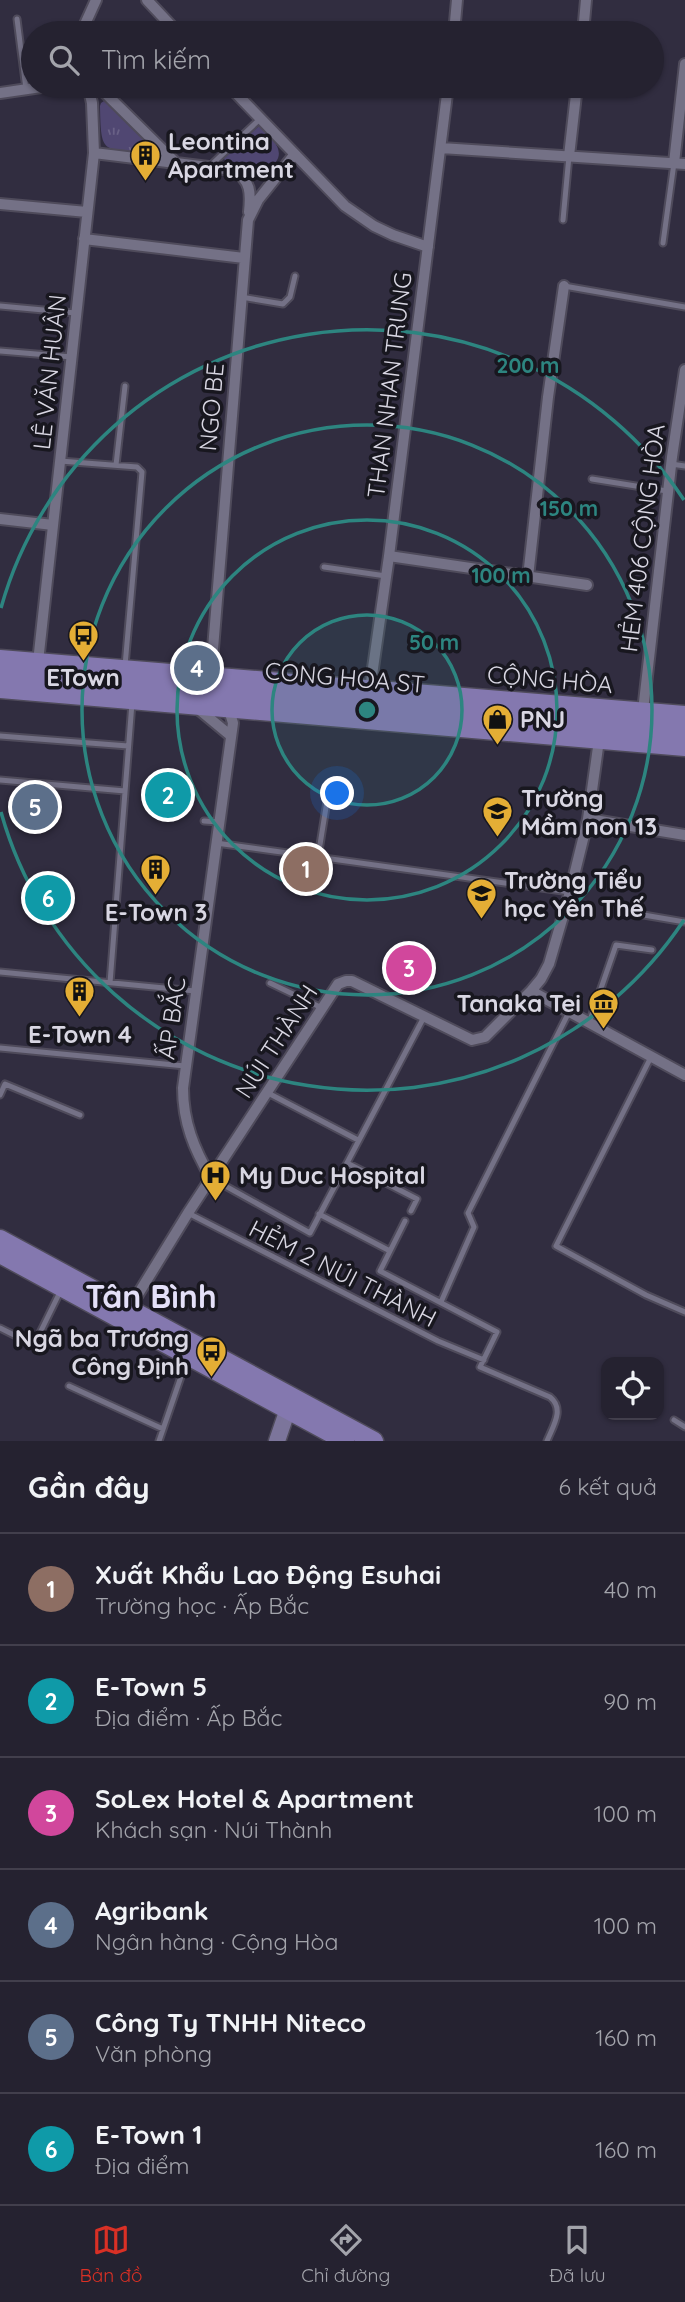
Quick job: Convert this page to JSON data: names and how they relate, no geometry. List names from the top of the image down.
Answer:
{
  "streets": {
    "main road": ["CONG HOA ST", "CỘNG HÒA"],
    "street": [
      "LÊ VĂN HUÂN",
      "THAN NHAN TRUNG",
      "NGO BE",
      "HẺM 406 CỘNG HÒA",
      "ẤP BẮC",
      "NÚI THÀNH"
    ],
    "lane": ["HẺM 2 NÚI THÀNH"]
  },
  "crossings": [
    ["THAN NHAN TRUNG", "CONG HOA ST"],
    ["THAN NHAN TRUNG", "CỘNG HÒA"],
    ["NGO BE", "CONG HOA ST"],
    ["NGO BE", "ẤP BẮC"],
    ["HẺM 406 CỘNG HÒA", "CỘNG HÒA"],
    ["CONG HOA ST", "CỘNG HÒA"],
    ["CONG HOA ST", "ẤP BẮC"],
    ["CONG HOA ST", "NÚI THÀNH"],
    ["ẤP BẮC", "NÚI THÀNH"]
  ],
  "districts": ["Tân Bình"],
  "places": {
    "building": ["Leontina Apartment", "E-Town 3", "E-Town 4"],
    "bus stop": ["ETown", "Ngã ba Trương Công Định"],
    "shop": ["PNJ"],
    "school or university": ["Trường Mầm non 13", "Trường Tiểu học Yên Thế"],
    "museum": ["Tanaka Tei"],
    "hospital": ["My Duc Hospital"]
  },
  "page": {
    "search": "Tìm kiếm",
    "pins": [
      "4",
      "2",
      "5",
      "1",
      "6",
      "3"
    ],
    "heading": ["Gần đây", "6 kết quả"],
    "list": [
      {
        "mark": "1",
        "name": "Xuất Khẩu Lao Động Esuhai",
        "note": "Trường học · Ấp Bắc",
        "value": "40 m"
      },
      {
        "mark": "2",
        "name": "E-Town 5",
        "note": "Địa điểm · Ấp Bắc",
        "value": "90 m"
      },
      {
        "mark": "3",
        "name": "SoLex Hotel & Apartment",
        "note": "Khách sạn · Núi Thành",
        "value": "100 m"
      },
      {
        "mark": "4",
        "name": "Agribank",
        "note": "Ngân hàng · Cộng Hòa",
        "value": "100 m"
      },
      {
        "mark": "5",
        "name": "Công Ty TNHH Niteco",
        "note": "Văn phòng",
        "value": "160 m"
      },
      {
        "mark": "6",
        "name": "E-Town 1",
        "note": "Địa điểm",
        "value": "160 m"
      }
    ],
    "nav": ["Bản đồ", "Chỉ đường", "Đã lưu"]
  },
  "rings": [
    "200 m",
    "150 m",
    "100 m",
    "50 m"
  ]
}
